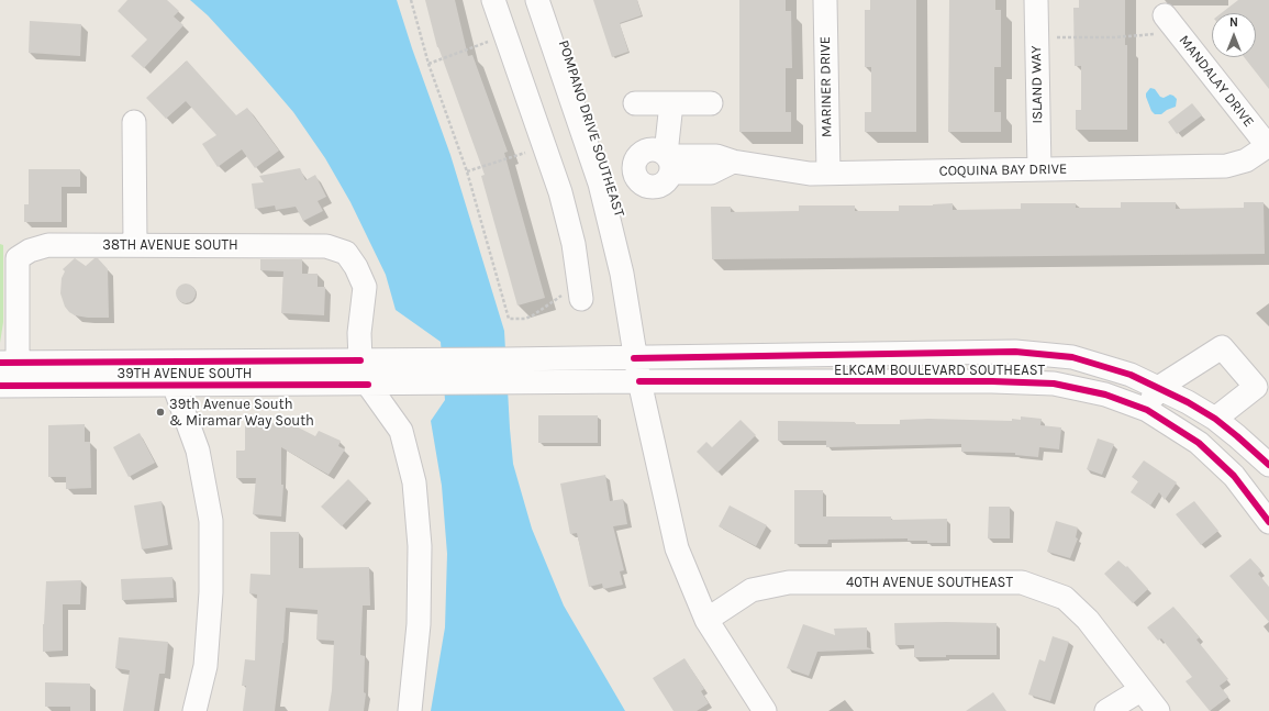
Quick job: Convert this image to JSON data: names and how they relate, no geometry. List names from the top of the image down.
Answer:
{
  "streets": {
    "street": [
      "MANDALAY DRIVE",
      "ISLAND WAY",
      "MARINER DRIVE",
      "POMPANO DRIVE SOUTHEAST",
      "COQUINA BAY DRIVE",
      "38TH AVENUE SOUTH",
      "ELKCAM BOULEVARD SOUTHEAST",
      "39TH AVENUE SOUTH",
      "40TH AVENUE SOUTHEAST"
    ]
  },
  "crossings": [
    ["MANDALAY DRIVE", "COQUINA BAY DRIVE"],
    ["ISLAND WAY", "COQUINA BAY DRIVE"],
    ["MARINER DRIVE", "COQUINA BAY DRIVE"],
    ["POMPANO DRIVE SOUTHEAST", "ELKCAM BOULEVARD SOUTHEAST"],
    ["POMPANO DRIVE SOUTHEAST", "40TH AVENUE SOUTHEAST"],
    ["38TH AVENUE SOUTH", "39TH AVENUE SOUTH"],
    ["ELKCAM BOULEVARD SOUTHEAST", "39TH AVENUE SOUTH"]
  ],
  "places": ["39th Avenue South & Miramar Way South"],
  "north": "top"
}
